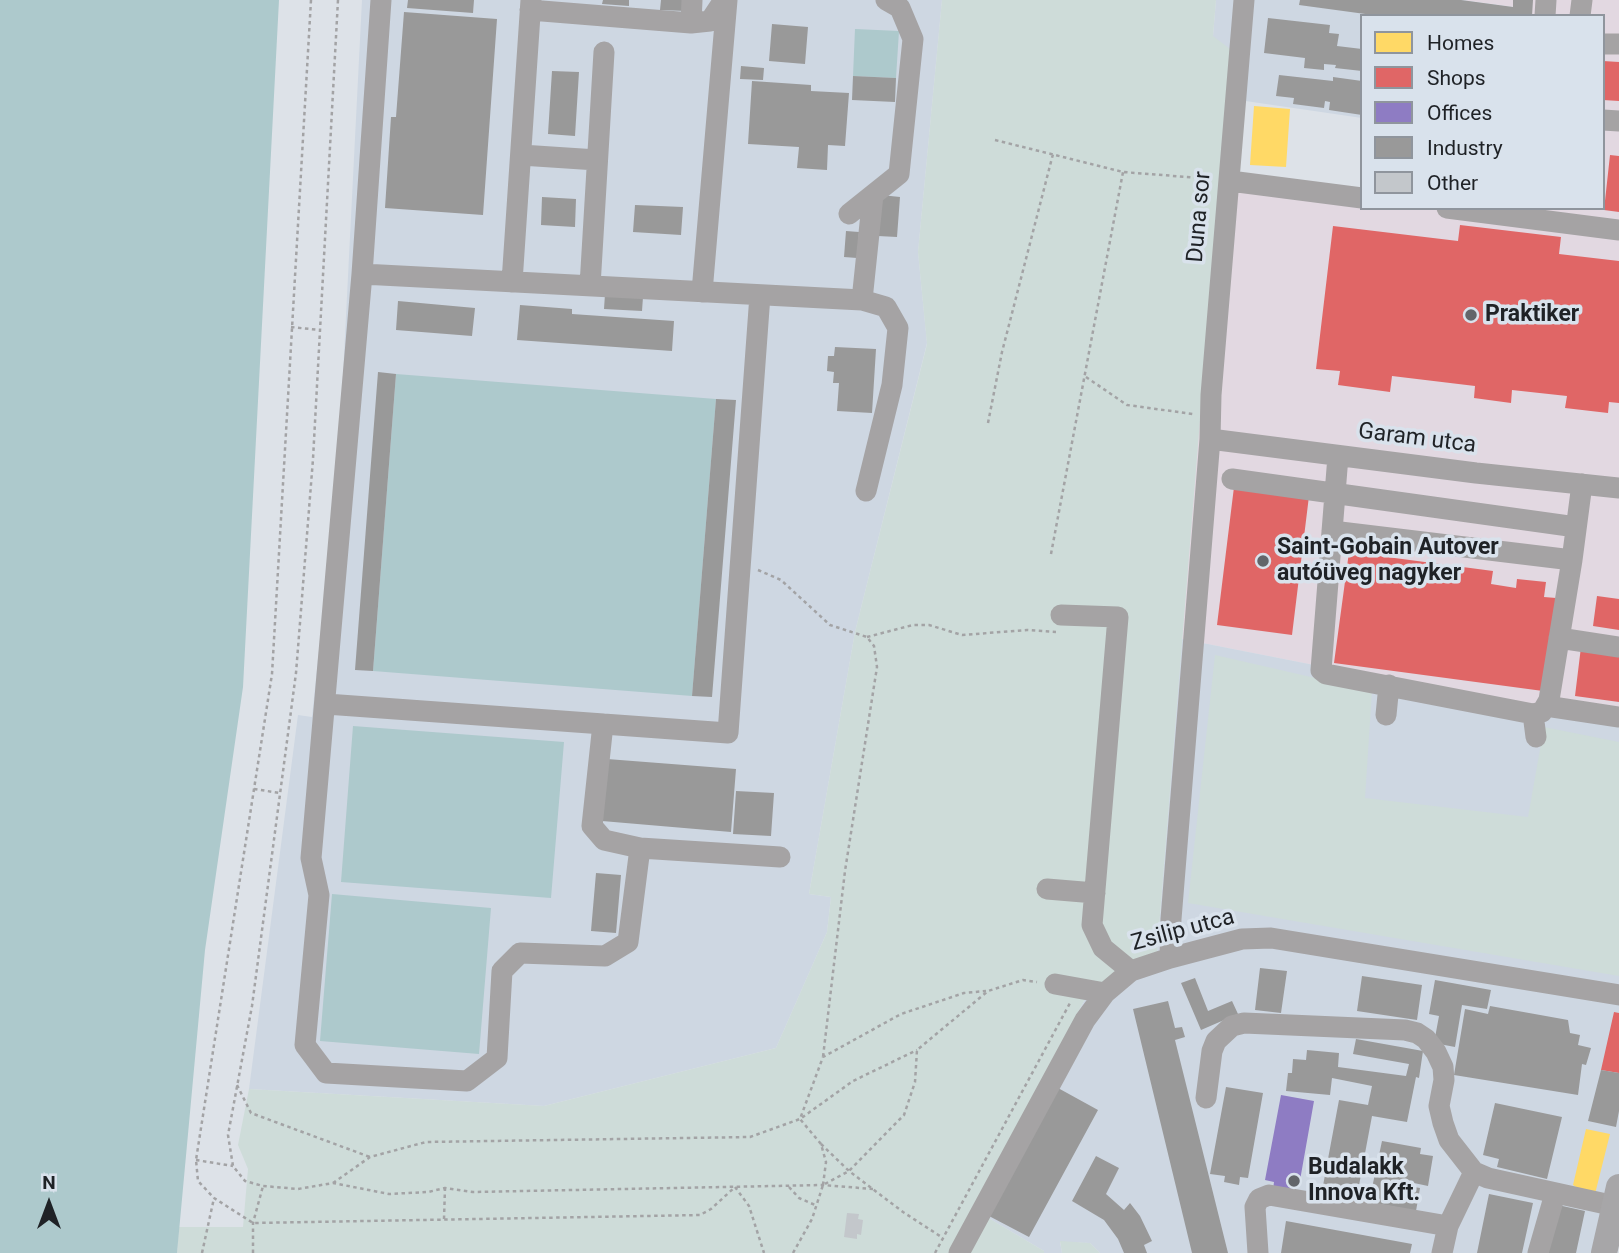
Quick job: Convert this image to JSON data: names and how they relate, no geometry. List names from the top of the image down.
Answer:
{
  "streets": {
    "street": ["Duna sor", "Garam utca", "Zsilip utca"]
  },
  "crossings": [
    ["Duna sor", "Garam utca"],
    ["Duna sor", "Zsilip utca"]
  ],
  "places": ["Praktiker", "Saint-Gobain Autover autóüveg nagyker", "Budalakk Innova Kft."],
  "legend": [
    "Homes",
    "Shops",
    "Offices",
    "Industry",
    "Other"
  ],
  "north": "top"
}
